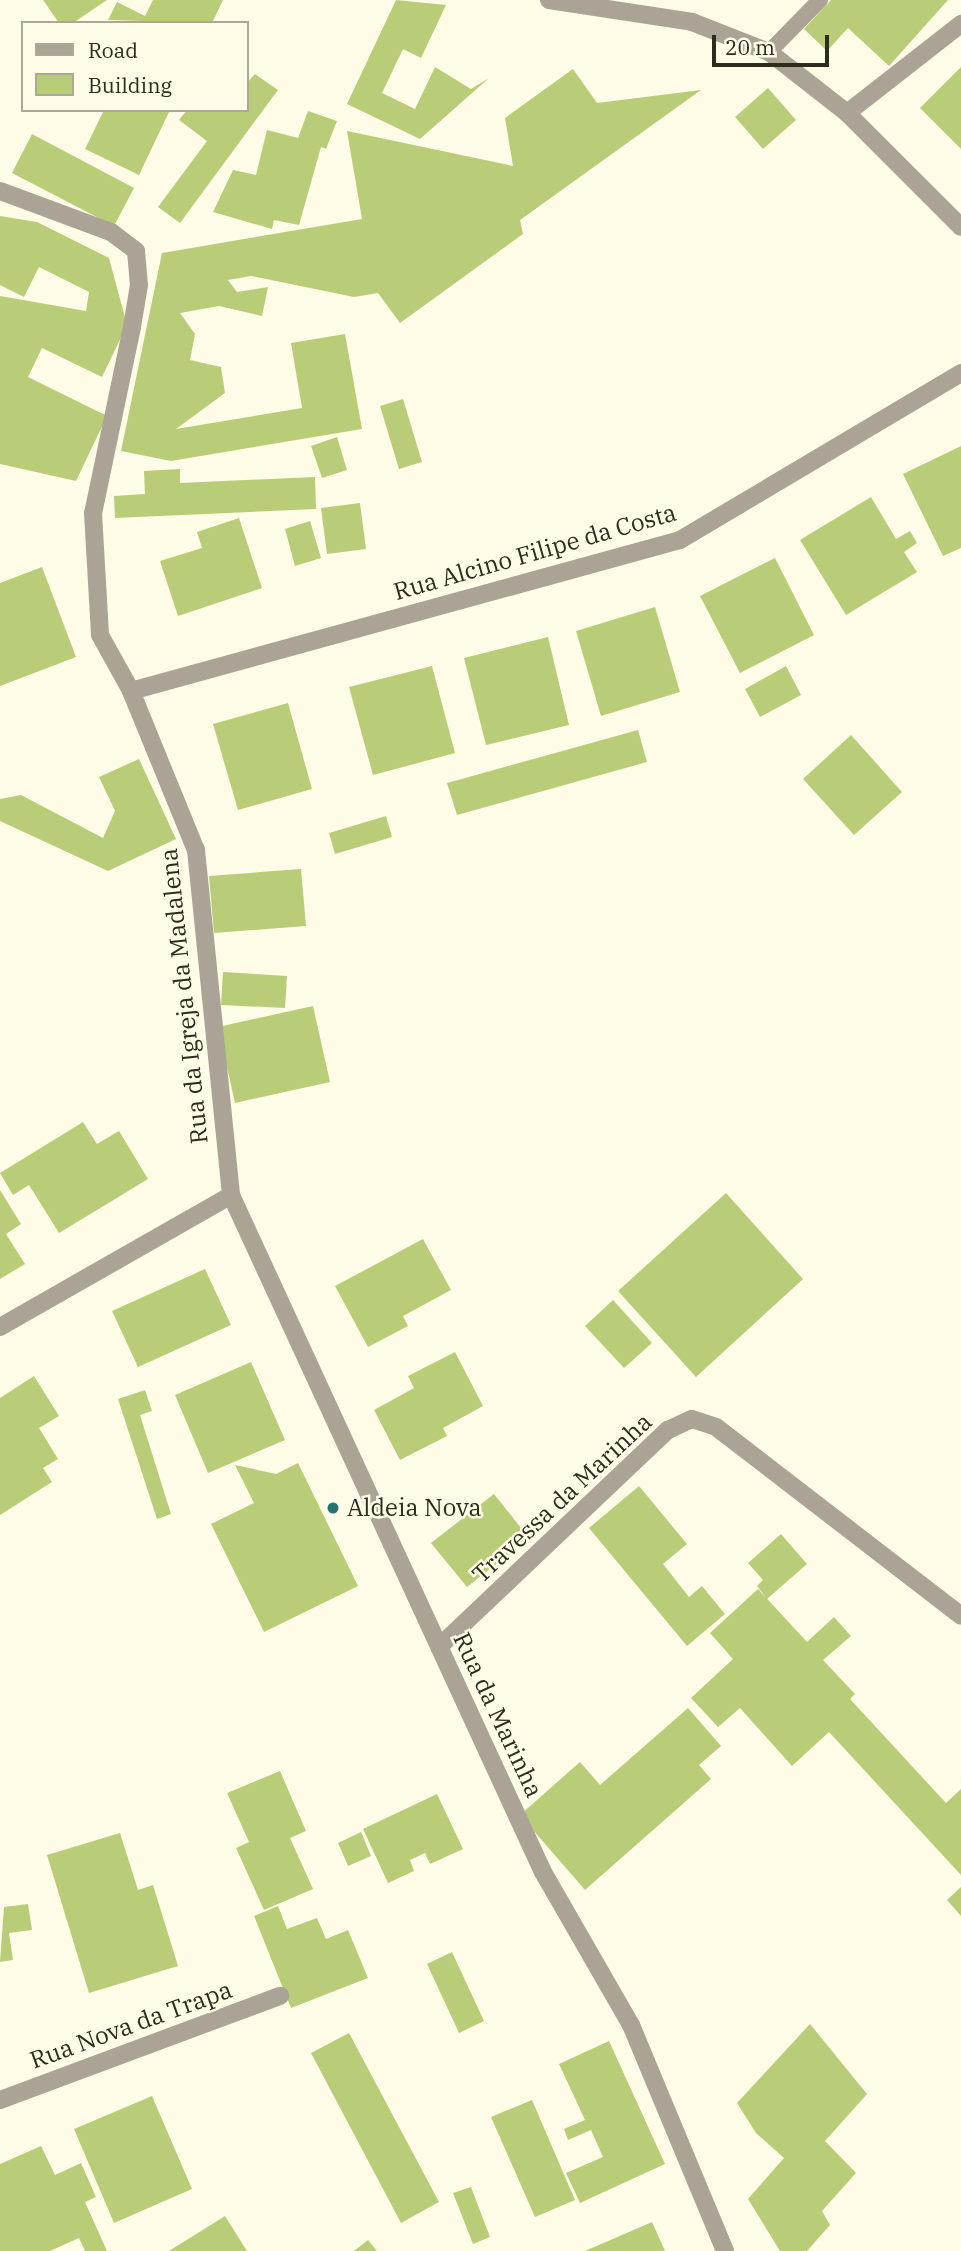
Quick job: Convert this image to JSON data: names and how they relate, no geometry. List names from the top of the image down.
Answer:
{
  "streets": {
    "street": [
      "Rua Alcino Filipe da Costa",
      "Rua da Igreja da Madalena",
      "Travessa da Marinha",
      "Rua da Marinha",
      "Rua Nova da Trapa"
    ]
  },
  "crossings": [
    ["Rua Alcino Filipe da Costa", "Rua da Igreja da Madalena"],
    ["Rua da Igreja da Madalena", "Rua da Marinha"],
    ["Travessa da Marinha", "Rua da Marinha"]
  ],
  "places": ["Aldeia Nova"],
  "legend": ["Road", "Building"],
  "scale_bar": "20 m"
}
